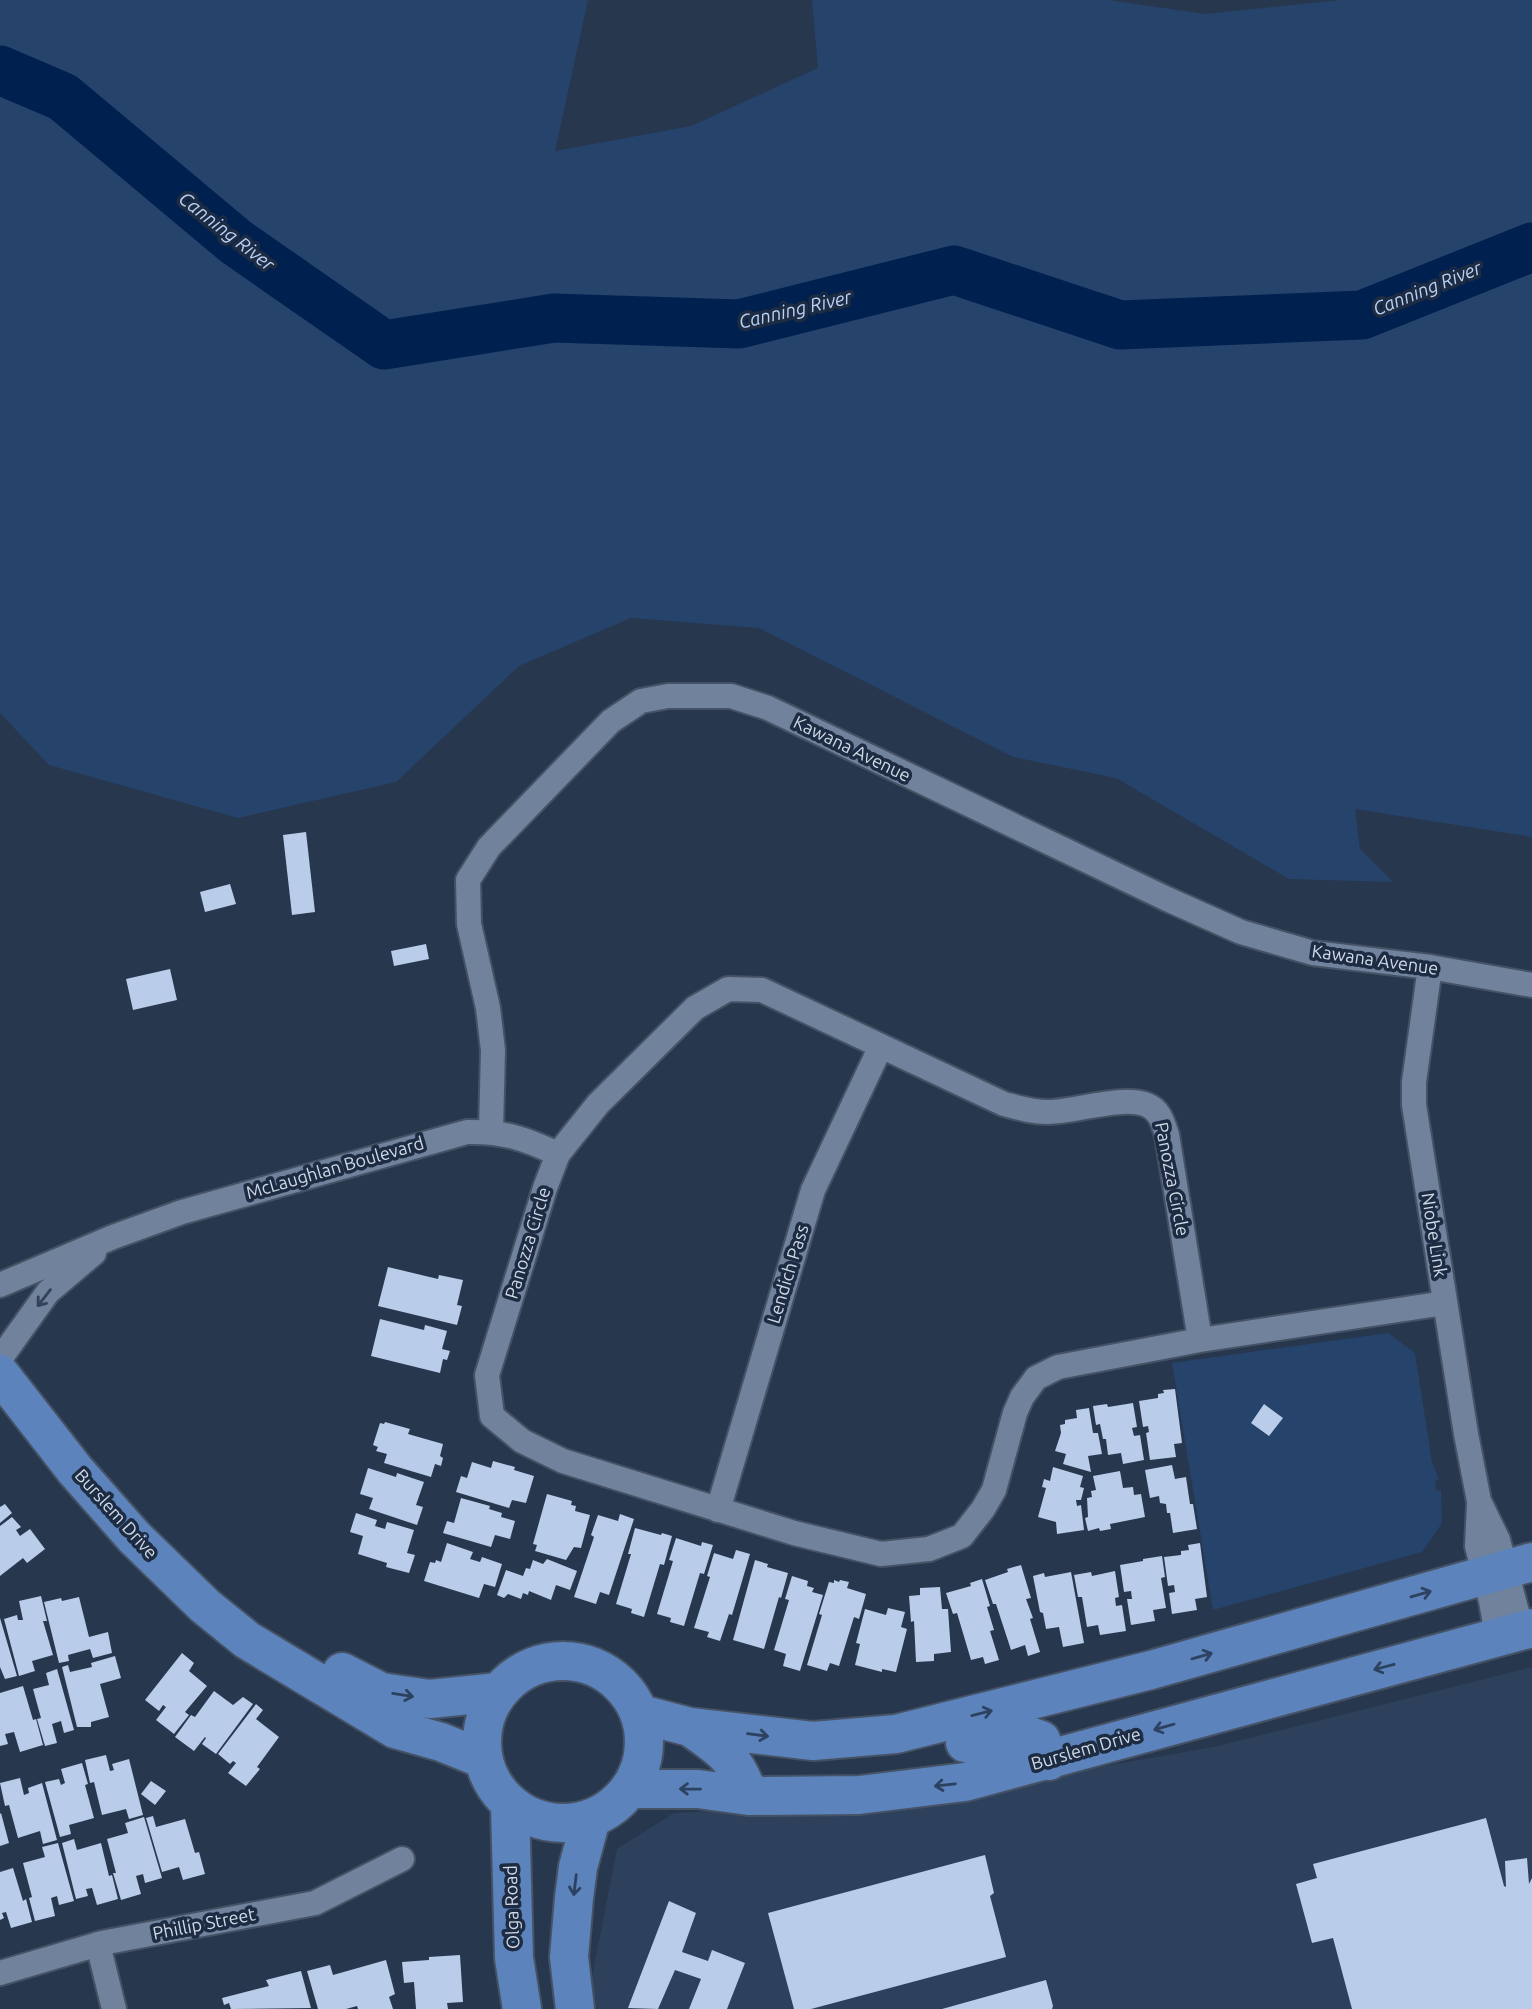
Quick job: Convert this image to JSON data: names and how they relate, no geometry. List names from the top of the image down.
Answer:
{
  "streets": {
    "main road": ["Burslem Drive", "Olga Road"],
    "street": [
      "Kawana Avenue",
      "McLaughlan Boulevard",
      "Panozza Circle",
      "Niobe Link",
      "Lendich Pass",
      "Phillip Street"
    ]
  },
  "crossings": [
    ["Kawana Avenue", "McLaughlan Boulevard"],
    ["Kawana Avenue", "Niobe Link"],
    ["McLaughlan Boulevard", "Panozza Circle"],
    ["Panozza Circle", "Niobe Link"],
    ["Panozza Circle", "Lendich Pass"],
    ["Niobe Link", "Burslem Drive"],
    ["Burslem Drive", "Olga Road"]
  ],
  "water": ["Canning River"]
}
